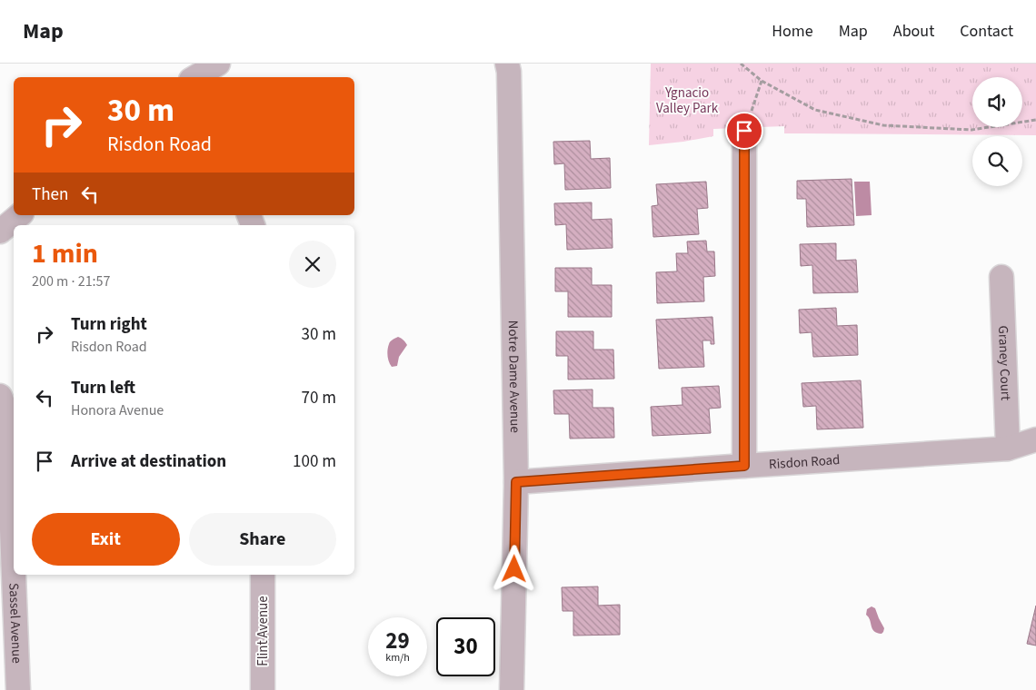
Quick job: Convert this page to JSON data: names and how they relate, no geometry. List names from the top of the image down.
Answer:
{
  "streets": {
    "street": [
      "Graney Court",
      "Notre Dame Avenue",
      "Risdon Road",
      "Sassel Avenue",
      "Flint Avenue"
    ]
  },
  "crossings": [
    ["Graney Court", "Risdon Road"],
    ["Notre Dame Avenue", "Risdon Road"]
  ],
  "parks": ["Ygnacio Valley Park"],
  "page": {
    "header": "Map",
    "nav": [
      "Home",
      "Map",
      "About",
      "Contact"
    ],
    "turn": ["30 m", "Risdon Road"],
    "then": "Then",
    "heading": ["1 min", "200 m · 21:57"],
    "list": [
      {
        "name": "Turn right",
        "note": "Risdon Road",
        "value": "30 m"
      },
      {
        "name": "Turn left",
        "note": "Honora Avenue",
        "value": "70 m"
      },
      {
        "name": "Arrive at destination",
        "value": "100 m"
      }
    ],
    "buttons": ["Exit", "Share"],
    "speed": "29 km/h",
    "limit": "30"
  }
}
